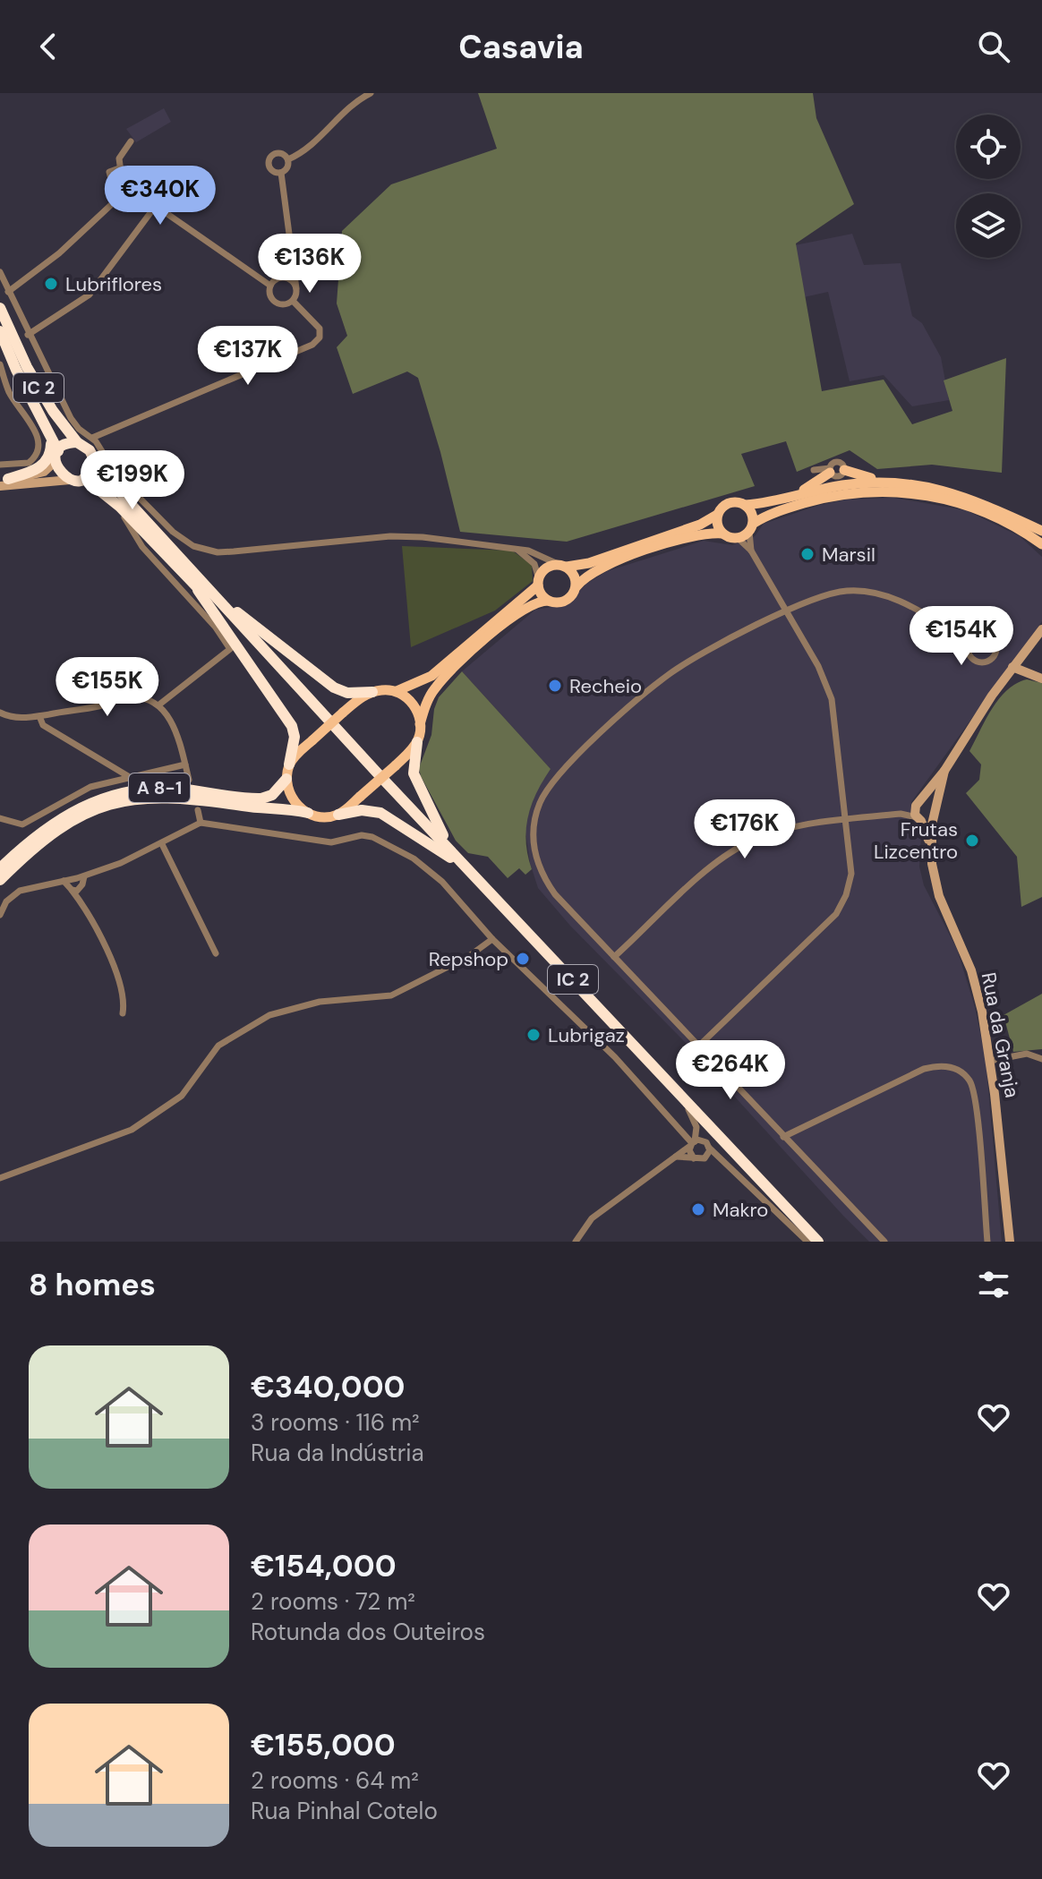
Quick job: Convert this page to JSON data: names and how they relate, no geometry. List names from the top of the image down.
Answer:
{
  "streets": {
    "highway": ["IC 2", "A 8-1"],
    "main road": ["Rua da Granja"]
  },
  "places": [
    "Lubriflores",
    "Marsil",
    "Recheio",
    "Frutas Lizcentro",
    "Repshop",
    "Lubrigaz",
    "Makro"
  ],
  "page": {
    "header": "Casavia",
    "price": [
      "€340K",
      "€136K",
      "€137K",
      "€199K",
      "€154K",
      "€155K",
      "€176K",
      "€264K"
    ],
    "heading": "8 homes",
    "list": [
      {
        "name": "€340,000",
        "note": "3 rooms · 116 m² · Rua da Indústria"
      },
      {
        "name": "€154,000",
        "note": "2 rooms · 72 m² · Rotunda dos Outeiros"
      },
      {
        "name": "€155,000",
        "note": "2 rooms · 64 m² · Rua Pinhal Cotelo"
      }
    ]
  }
}
